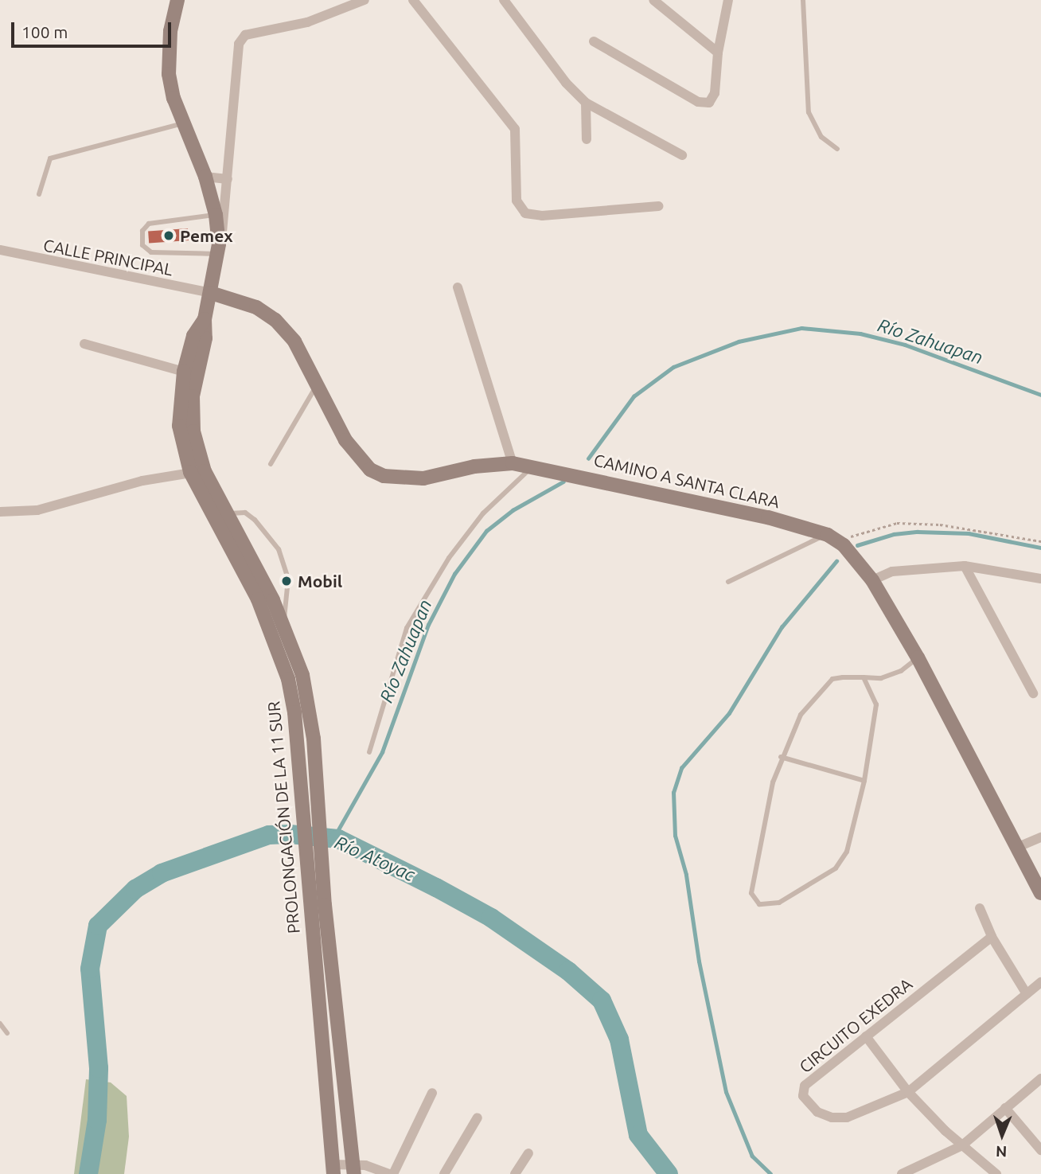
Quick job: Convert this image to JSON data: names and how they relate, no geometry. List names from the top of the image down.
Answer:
{
  "streets": {
    "main road": ["CAMINO A SANTA CLARA", "PROLONGACIÓN DE LA 11 SUR"],
    "street": ["CALLE PRINCIPAL", "CIRCUITO EXEDRA"]
  },
  "crossings": [
    ["CALLE PRINCIPAL", "CAMINO A SANTA CLARA"],
    ["CALLE PRINCIPAL", "PROLONGACIÓN DE LA 11 SUR"],
    ["CAMINO A SANTA CLARA", "PROLONGACIÓN DE LA 11 SUR"]
  ],
  "water": ["Río Zahuapan", "Río Atoyac"],
  "places": ["Pemex", "Mobil"],
  "scale_bar": "100 m",
  "north": "bottom"
}
